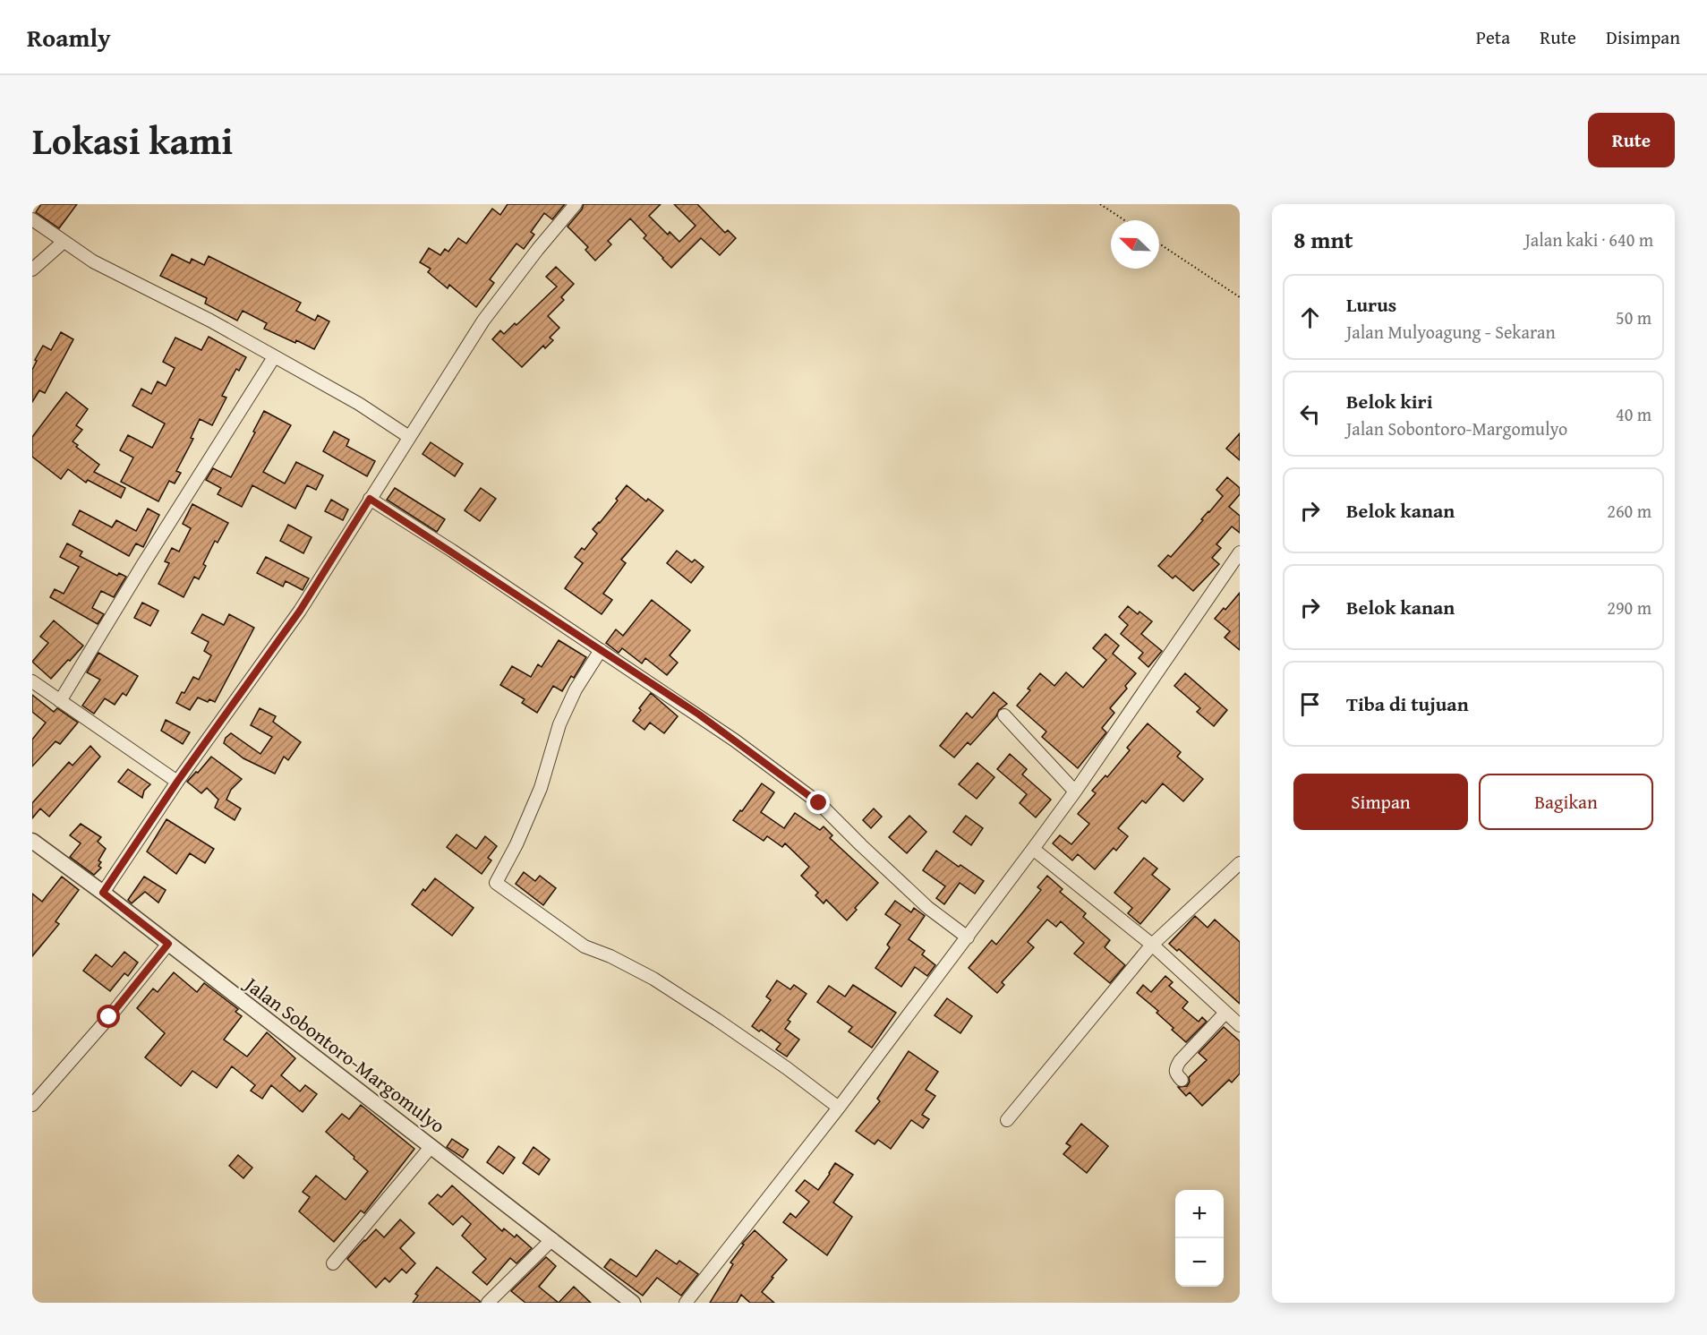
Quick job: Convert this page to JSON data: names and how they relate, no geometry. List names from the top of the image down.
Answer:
{
  "streets": {
    "street": ["Jalan Sobontoro-Margomulyo"]
  },
  "north": "top left",
  "page": {
    "header": "Roamly",
    "nav": ["Peta", "Rute", "Disimpan"],
    "title": "Lokasi kami",
    "buttons": [
      "Rute",
      ["Simpan", "Bagikan"]
    ],
    "heading": ["8 mnt", "Jalan kaki · 640 m"],
    "list": [
      ["Lurus", "Jalan Mulyoagung - Sekaran", "50 m"],
      ["Belok kiri", "Jalan Sobontoro-Margomulyo", "40 m"],
      ["Belok kanan", "260 m"],
      ["Belok kanan", "290 m"],
      "Tiba di tujuan"
    ],
    "map_buttons": ["+", "−"]
  }
}
